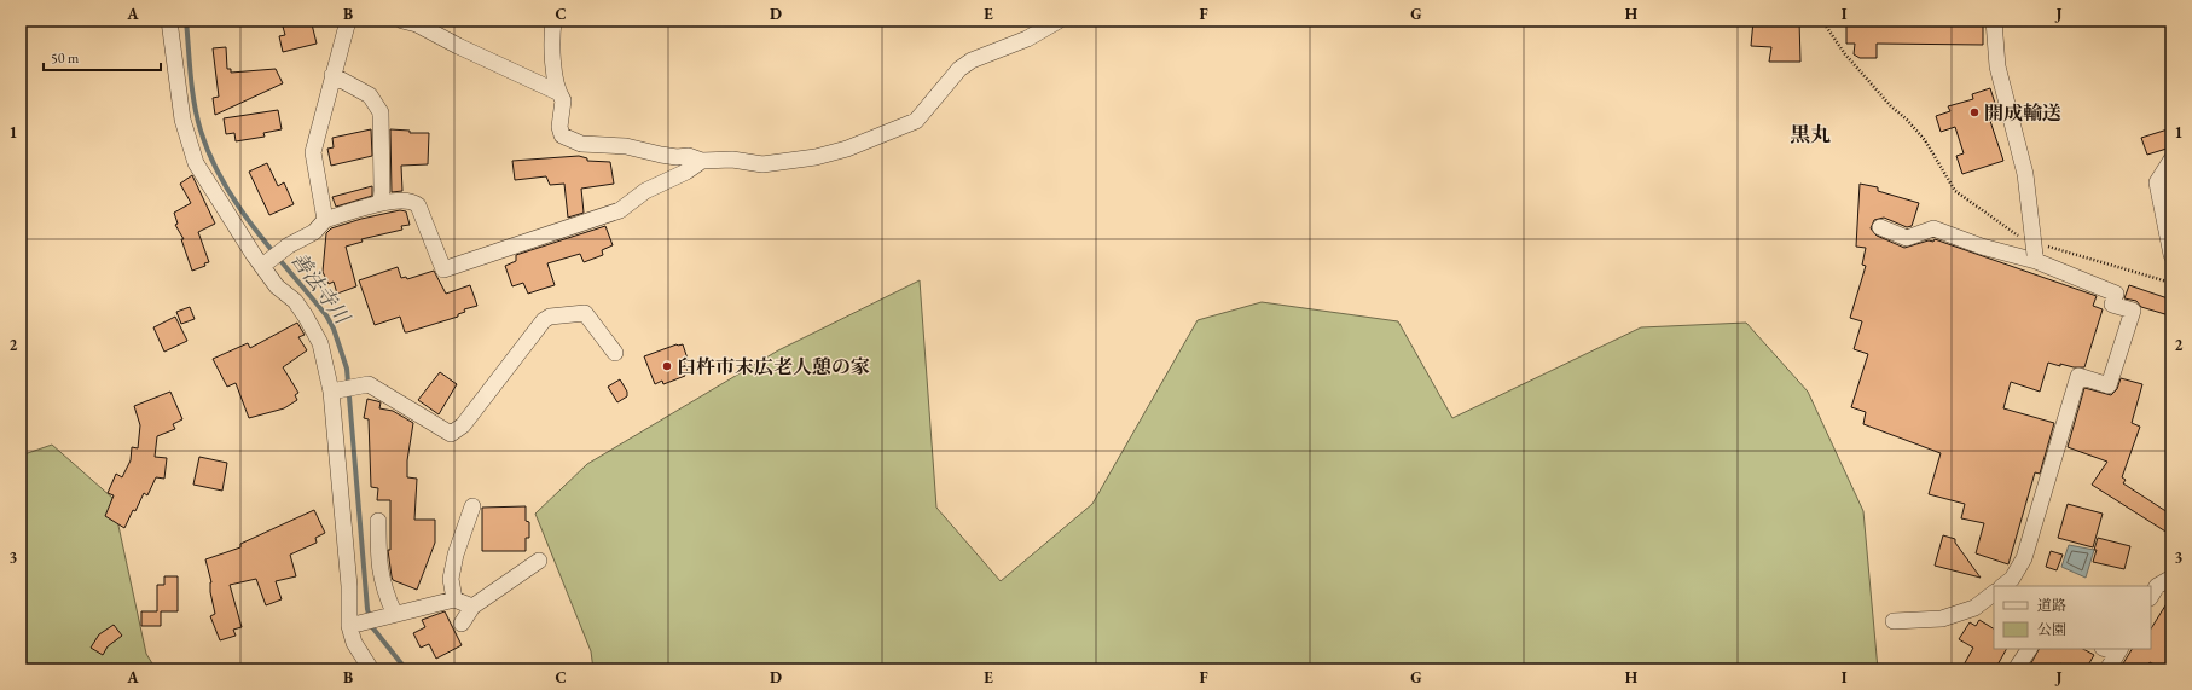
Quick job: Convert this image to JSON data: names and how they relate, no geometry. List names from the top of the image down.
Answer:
{
  "districts": ["黒丸"],
  "water": ["善法寺川"],
  "places": ["開成輸送", "臼杵市末広老人憩の家"],
  "legend": ["道路", "公園"],
  "scale_bar": "50 m",
  "grid": {
    "columns": [
      "A",
      "B",
      "C",
      "D",
      "E",
      "F",
      "G",
      "H",
      "I",
      "J"
    ],
    "rows": ["1", "2", "3"]
  }
}
